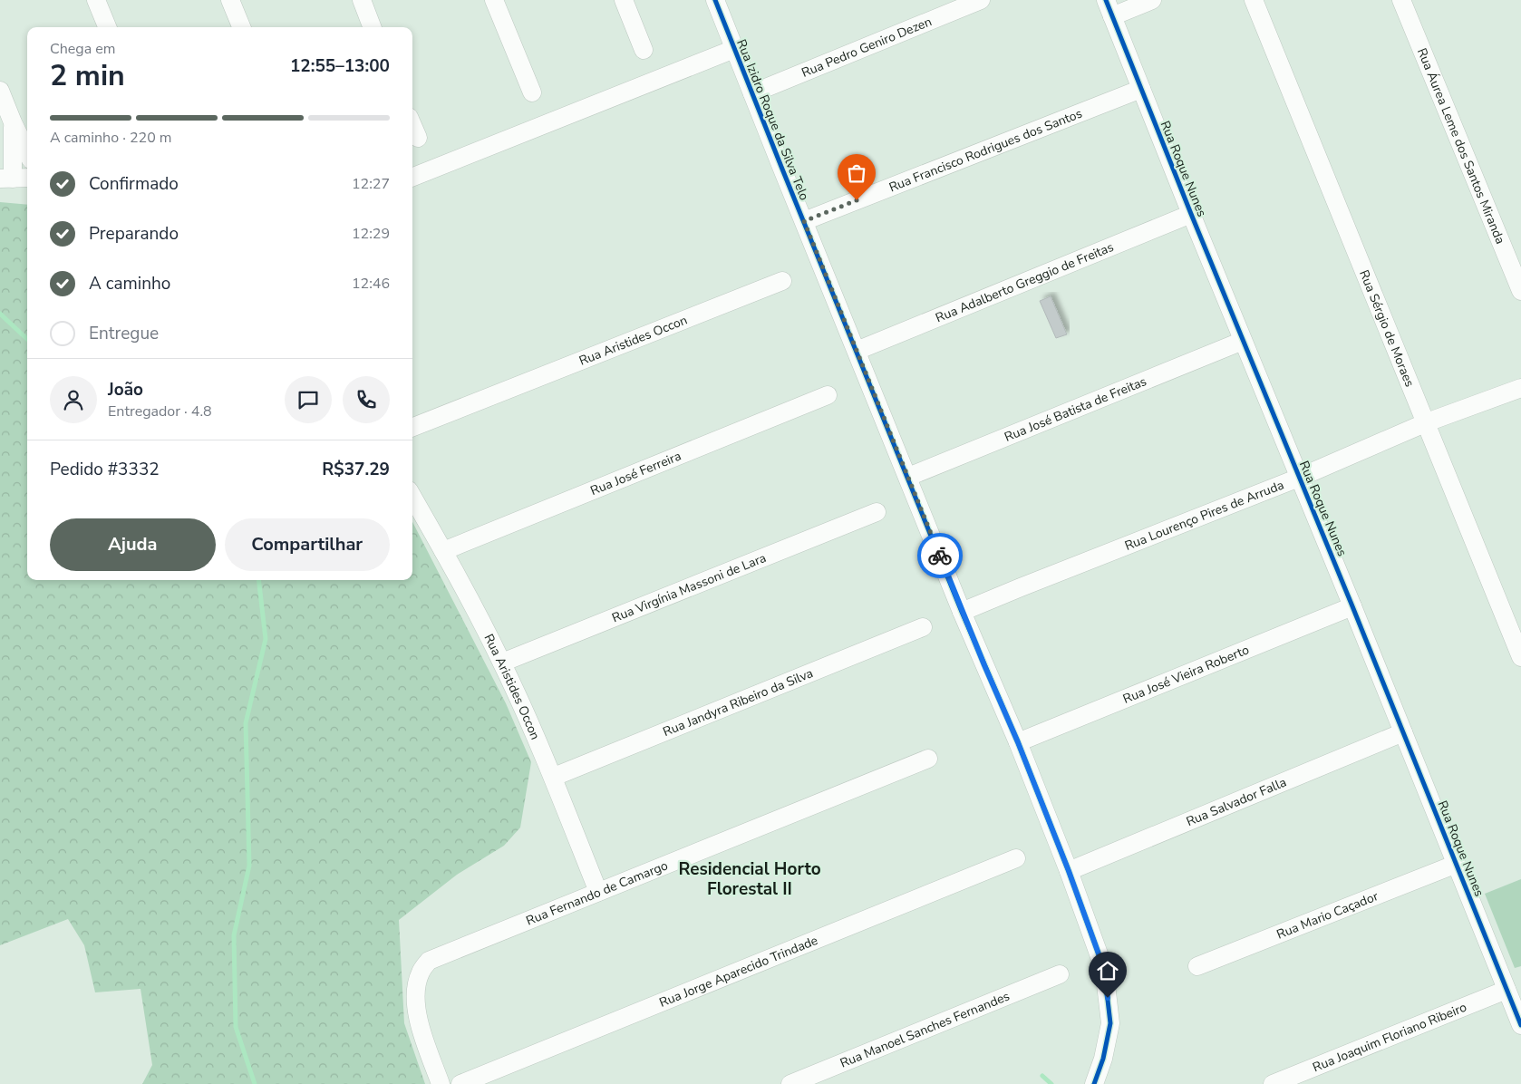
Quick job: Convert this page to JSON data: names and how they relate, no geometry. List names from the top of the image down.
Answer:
{
  "streets": {
    "street": [
      "Rua Pedro Geniro Dezen",
      "Rua Izidro Roque da Silva Telo",
      "Rua Áurea Leme dos Santos Miranda",
      "Rua Francisco Rodrigues dos Santos",
      "Rua Roque Nunes",
      "Rua Adalberto Greggio de Freitas",
      "Rua Sérgio de Moraes",
      "Rua Aristides Occon",
      "Rua José Batista de Freitas",
      "Rua José Ferreira",
      "Rua Lourenço Pires de Arruda",
      "Rua Virgínia Massoni de Lara",
      "Rua José Vieira Roberto",
      "Rua Jandyra Ribeiro da Silva",
      "Rua Salvador Falla",
      "Rua Fernando de Camargo",
      "Rua Mario Caçador",
      "Rua Jorge Aparecido Trindade",
      "Rua Manoel Sanches Fernandes",
      "Rua Joaquim Floriano Ribeiro"
    ]
  },
  "crossings": [
    ["Rua Pedro Geniro Dezen", "Rua Izidro Roque da Silva Telo"],
    ["Rua Izidro Roque da Silva Telo", "Rua Francisco Rodrigues dos Santos"],
    ["Rua Izidro Roque da Silva Telo", "Rua Adalberto Greggio de Freitas"],
    ["Rua Izidro Roque da Silva Telo", "Rua José Batista de Freitas"],
    ["Rua Izidro Roque da Silva Telo", "Rua Lourenço Pires de Arruda"],
    ["Rua Izidro Roque da Silva Telo", "Rua José Vieira Roberto"],
    ["Rua Izidro Roque da Silva Telo", "Rua Salvador Falla"],
    ["Rua Francisco Rodrigues dos Santos", "Rua Roque Nunes"],
    ["Rua Roque Nunes", "Rua Adalberto Greggio de Freitas"],
    ["Rua Roque Nunes", "Rua José Batista de Freitas"],
    ["Rua Roque Nunes", "Rua Lourenço Pires de Arruda"],
    ["Rua Roque Nunes", "Rua José Vieira Roberto"],
    ["Rua Roque Nunes", "Rua Salvador Falla"],
    ["Rua Roque Nunes", "Rua Mario Caçador"],
    ["Rua Roque Nunes", "Rua Joaquim Floriano Ribeiro"],
    ["Rua Sérgio de Moraes", "Rua Lourenço Pires de Arruda"],
    ["Rua Aristides Occon", "Rua José Ferreira"],
    ["Rua Aristides Occon", "Rua Virgínia Massoni de Lara"],
    ["Rua Aristides Occon", "Rua Jandyra Ribeiro da Silva"],
    ["Rua Aristides Occon", "Rua Fernando de Camargo"]
  ],
  "districts": ["Residencial Horto Florestal II"],
  "page": {
    "heading": ["2 min", "Chega em", "12:55–13:00"],
    "panel": [
      "João",
      "Entregador · 4.8",
      "Pedido #3332",
      "R$37.29"
    ],
    "bar": "A caminho · 220 m",
    "list": [
      ["Confirmado", "12:27"],
      ["Preparando", "12:29"],
      ["A caminho", "12:46"],
      "Entregue"
    ],
    "buttons": ["Ajuda", "Compartilhar"]
  }
}
